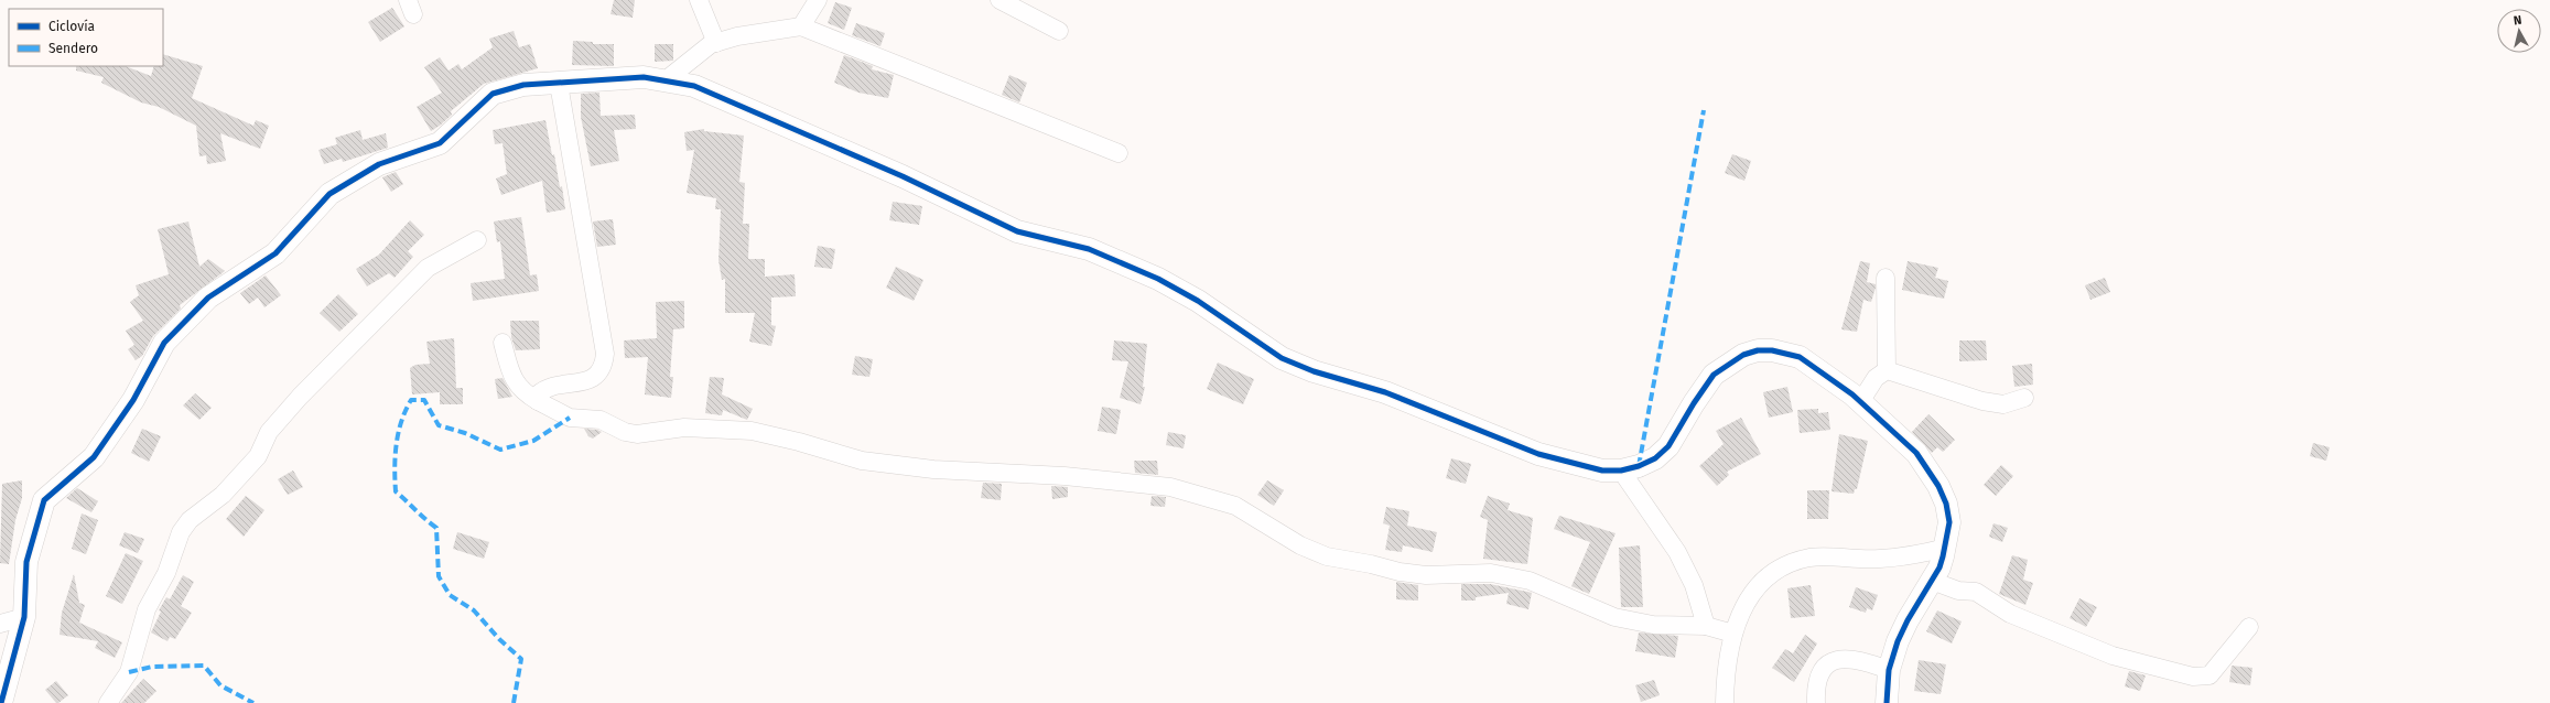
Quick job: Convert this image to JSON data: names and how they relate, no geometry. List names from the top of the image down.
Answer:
{
  "legend": ["Ciclovía", "Sendero"],
  "north": "top"
}
